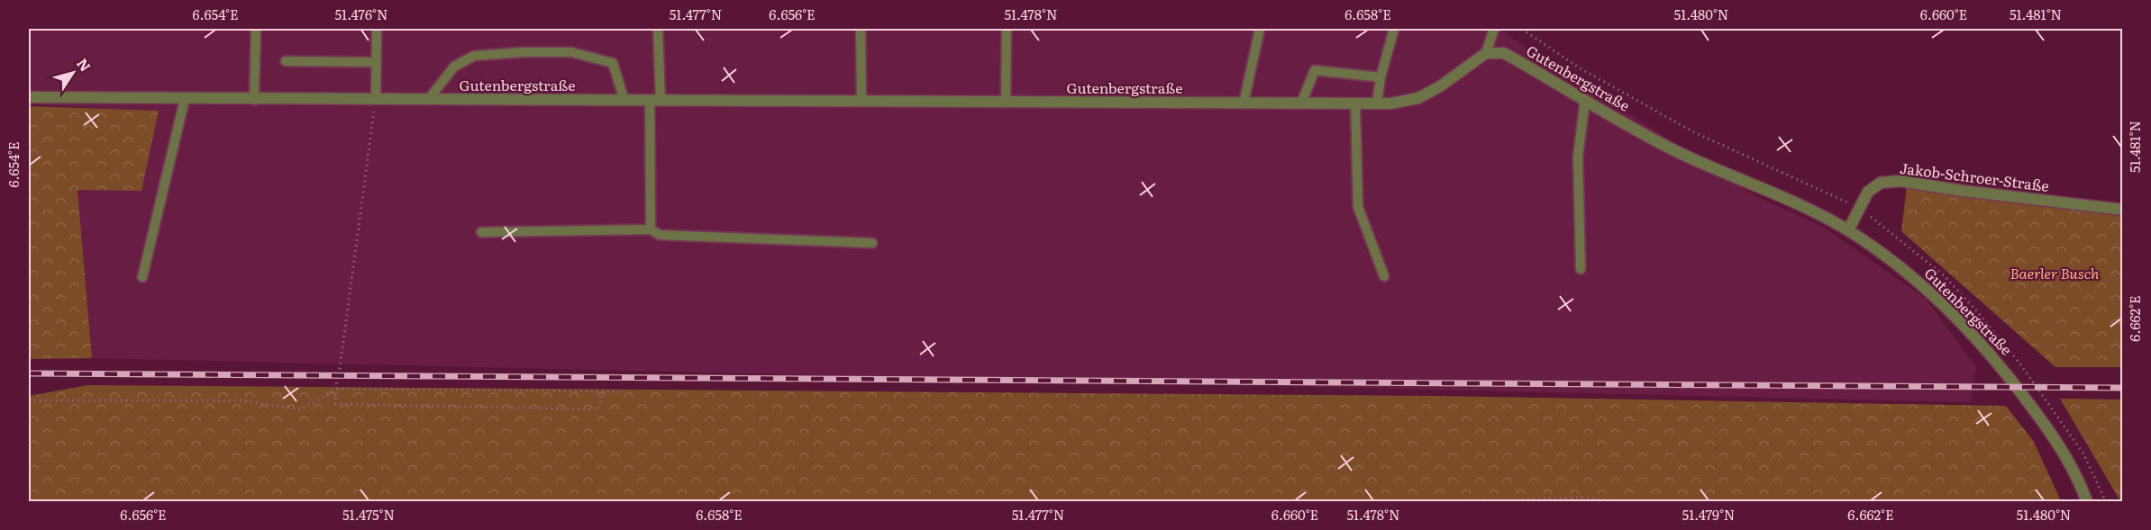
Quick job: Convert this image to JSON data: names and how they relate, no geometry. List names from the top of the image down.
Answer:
{
  "streets": {
    "street": ["Gutenbergstraße", "Jakob-Schroer-Straße"]
  },
  "crossings": [
    ["Gutenbergstraße", "Jakob-Schroer-Straße"]
  ],
  "parks": ["Baerler Busch"],
  "north": "top right",
  "coordinates": [
    "6.654°E",
    "51.476°N",
    "51.477°N",
    "6.656°E",
    "51.478°N",
    "6.658°E",
    "51.480°N",
    "6.660°E",
    "51.481°N",
    "6.662°E",
    "51.475°N",
    "51.479°N"
  ]
}
